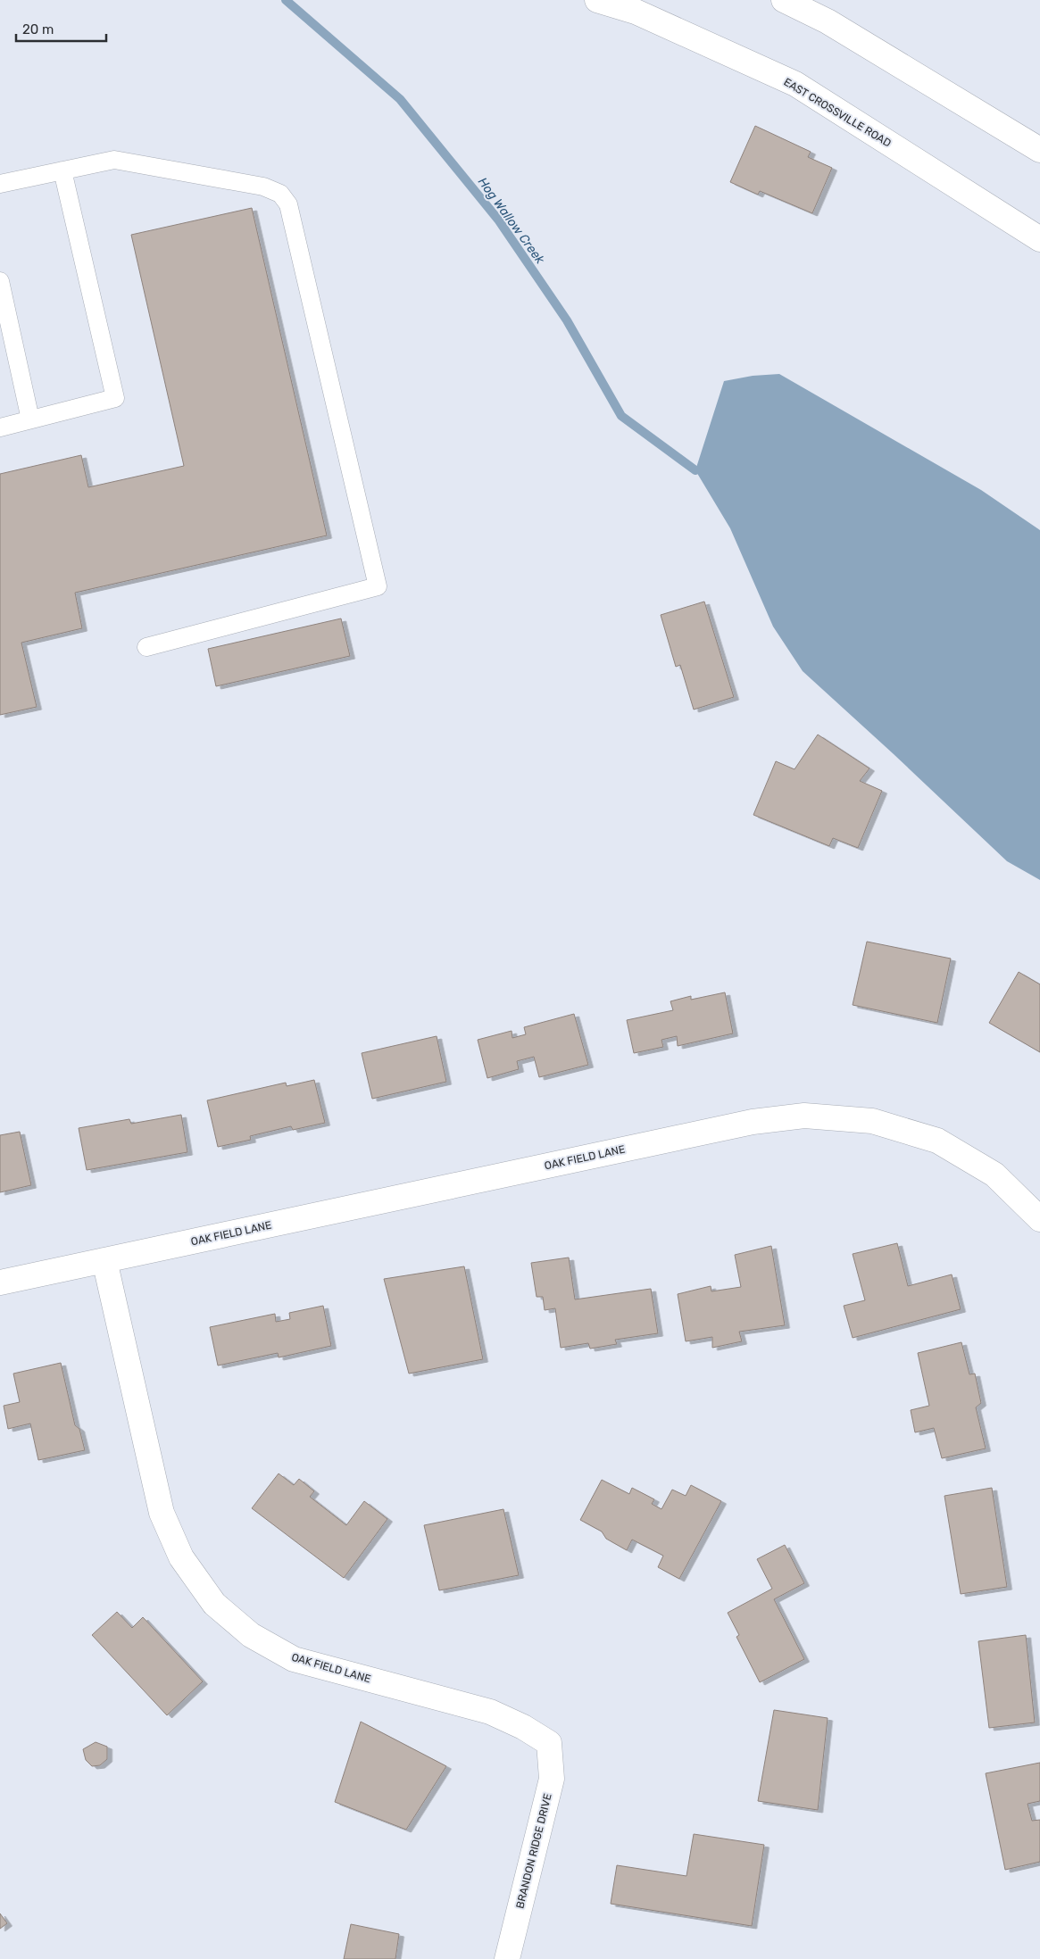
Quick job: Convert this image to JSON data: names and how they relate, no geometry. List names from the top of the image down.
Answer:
{
  "streets": {
    "street": ["EAST CROSSVILLE ROAD", "OAK FIELD LANE", "BRANDON RIDGE DRIVE"]
  },
  "crossings": [
    ["OAK FIELD LANE", "BRANDON RIDGE DRIVE"]
  ],
  "water": ["Hog Wallow Creek"],
  "scale_bar": "20 m"
}
